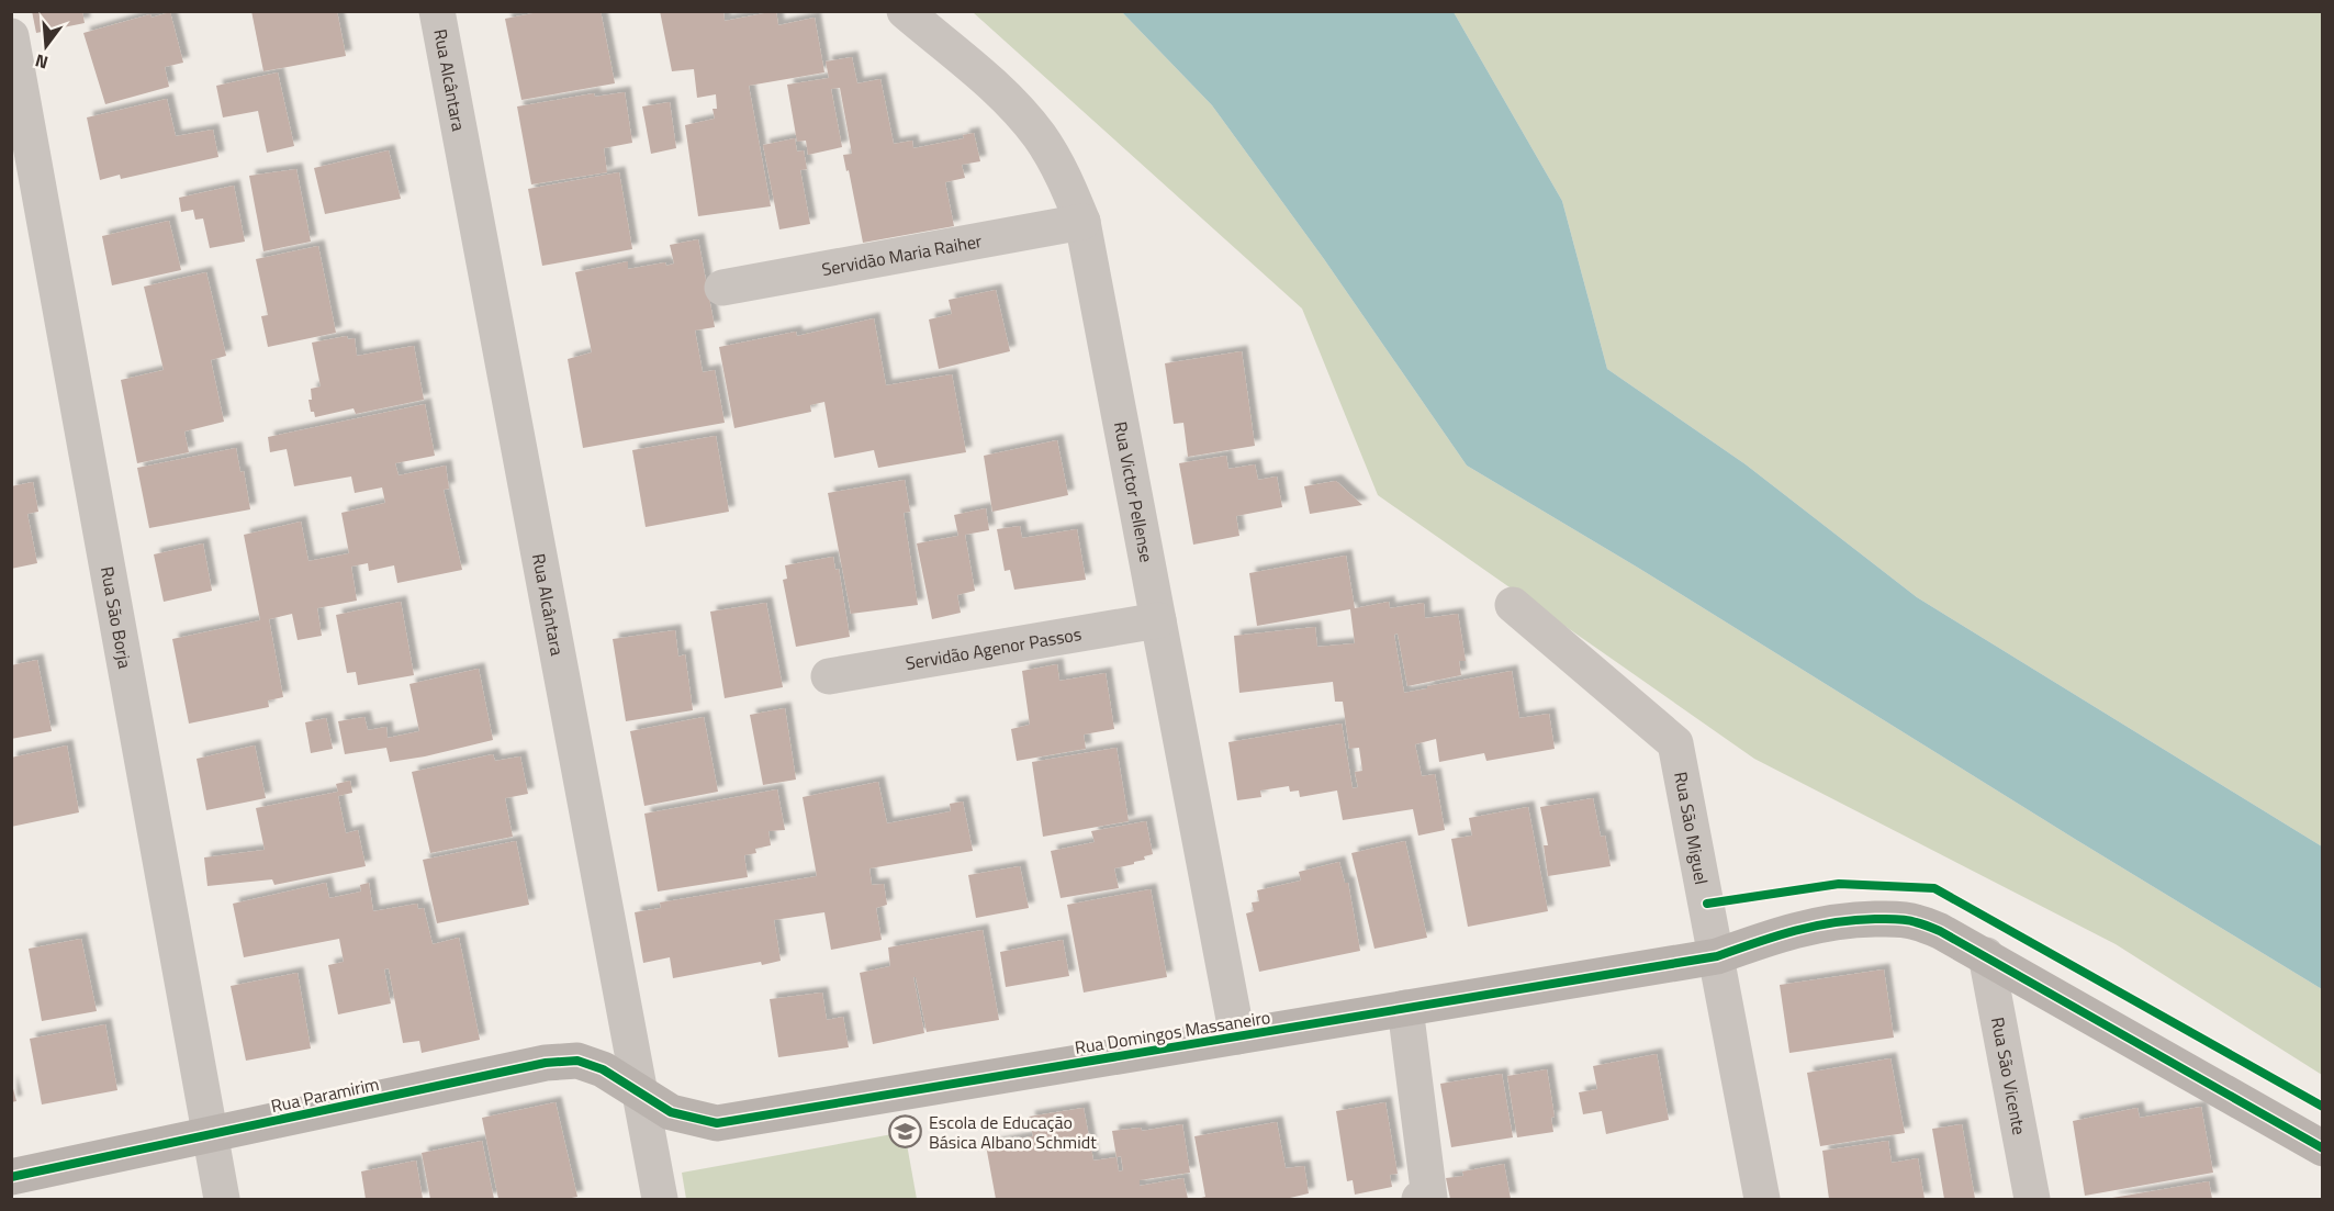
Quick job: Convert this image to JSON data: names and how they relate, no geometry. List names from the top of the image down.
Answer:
{
  "streets": {
    "street": [
      "Rua Alcântara",
      "Servidão Maria Raiher",
      "Rua Victor Pellense",
      "Rua São Borja",
      "Servidão Agenor Passos",
      "Rua São Miguel",
      "Rua Domingos Massaneiro",
      "Rua São Vicente",
      "Rua Paramirim"
    ]
  },
  "crossings": [
    ["Rua Alcântara", "Rua Domingos Massaneiro"],
    ["Rua Alcântara", "Rua Paramirim"],
    ["Servidão Maria Raiher", "Rua Victor Pellense"],
    ["Rua Victor Pellense", "Servidão Agenor Passos"],
    ["Rua Victor Pellense", "Rua Domingos Massaneiro"],
    ["Rua São Borja", "Rua Paramirim"],
    ["Rua São Miguel", "Rua Domingos Massaneiro"],
    ["Rua Domingos Massaneiro", "Rua São Vicente"],
    ["Rua Domingos Massaneiro", "Rua Paramirim"]
  ],
  "places": {
    "school or university": ["Escola de Educação Básica Albano Schmidt"]
  },
  "north": "bottom"
}
